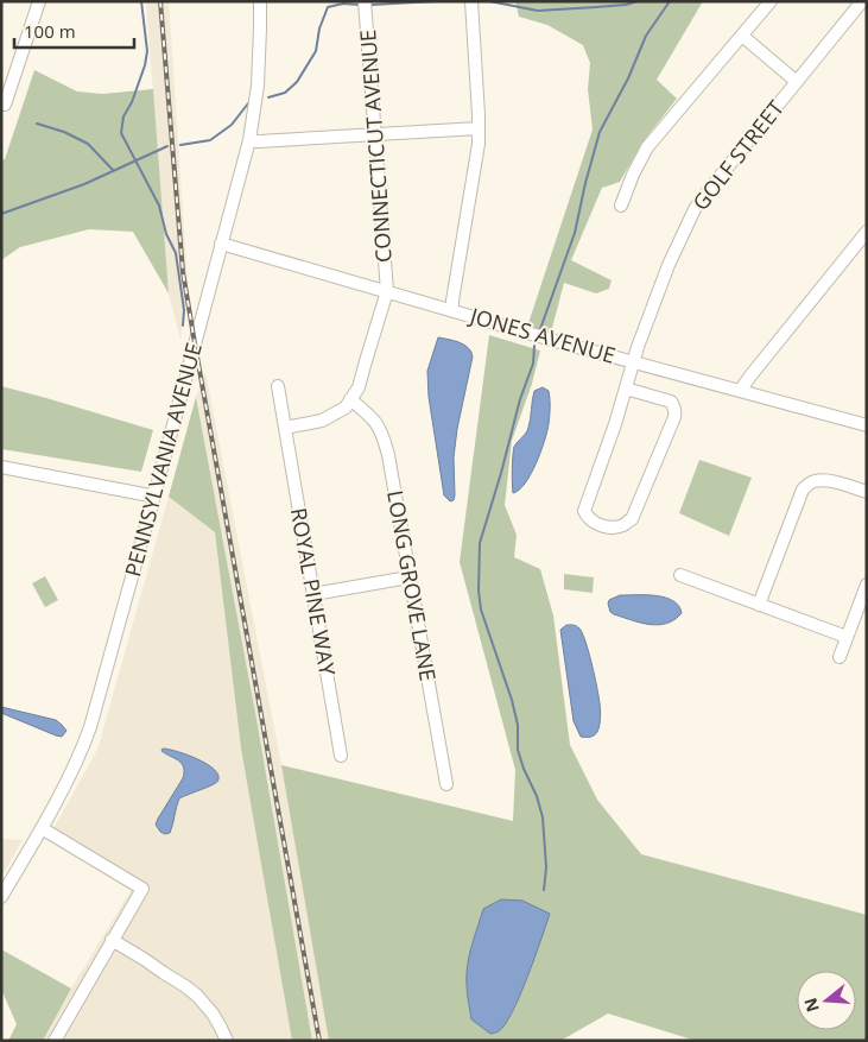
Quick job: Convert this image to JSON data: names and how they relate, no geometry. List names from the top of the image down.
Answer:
{
  "streets": {
    "street": [
      "CONNECTICUT AVENUE",
      "GOLF STREET",
      "JONES AVENUE",
      "PENNSYLVANIA AVENUE",
      "LONG GROVE LANE",
      "ROYAL PINE WAY"
    ]
  },
  "crossings": [
    ["CONNECTICUT AVENUE", "JONES AVENUE"],
    ["GOLF STREET", "JONES AVENUE"],
    ["JONES AVENUE", "PENNSYLVANIA AVENUE"]
  ],
  "scale_bar": "100 m",
  "north": "left"
}
